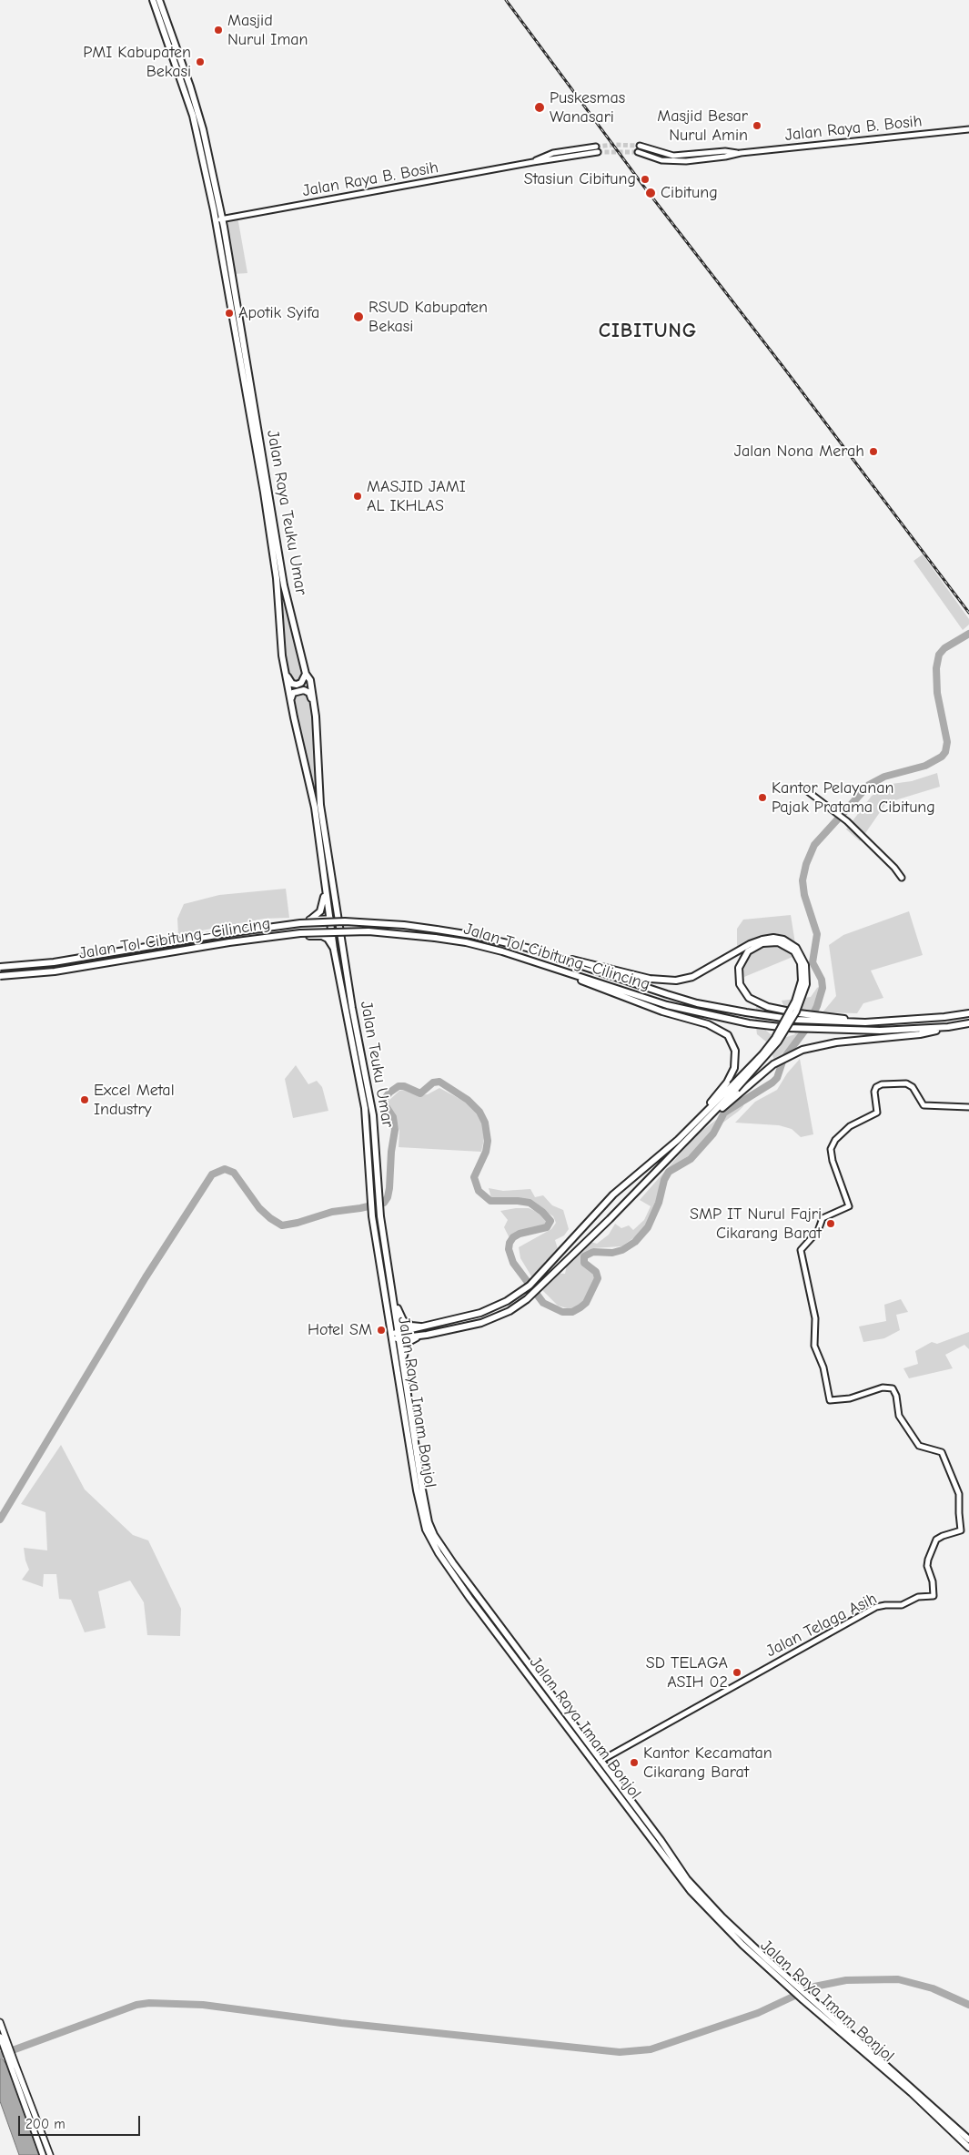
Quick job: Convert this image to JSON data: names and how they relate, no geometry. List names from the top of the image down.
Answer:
{
  "streets": {
    "highway": [
      "Jalan Raya Teuku Umar",
      "Jalan Tol Cibitung–Cilincing",
      "Jalan Teuku Umar",
      "Jalan Raya Imam Bonjol"
    ],
    "street": ["Jalan Raya B. Bosih", "Jalan Telaga Asih"]
  },
  "crossings": [
    ["Jalan Raya B. Bosih", "Jalan Raya Teuku Umar"],
    ["Jalan Raya Teuku Umar", "Jalan Teuku Umar"],
    ["Jalan Teuku Umar", "Jalan Raya Imam Bonjol"],
    ["Jalan Raya Imam Bonjol", "Jalan Telaga Asih"]
  ],
  "districts": ["CIBITUNG"],
  "places": [
    "Masjid Nurul Iman",
    "PMI Kabupaten Bekasi",
    "Puskesmas Wanasari",
    "Masjid Besar Nurul Amin",
    "Stasiun Cibitung",
    "Cibitung",
    "Apotik Syifa",
    "RSUD Kabupaten Bekasi",
    "Jalan Nona Merah",
    "MASJID JAMI AL IKHLAS",
    "Kantor Pelayanan Pajak Pratama Cibitung",
    "Excel Metal Industry",
    "SMP IT Nurul Fajri Cikarang Barat",
    "Hotel SM",
    "SD TELAGA ASIH 02",
    "Kantor Kecamatan Cikarang Barat"
  ],
  "scale_bar": "200 m"
}
